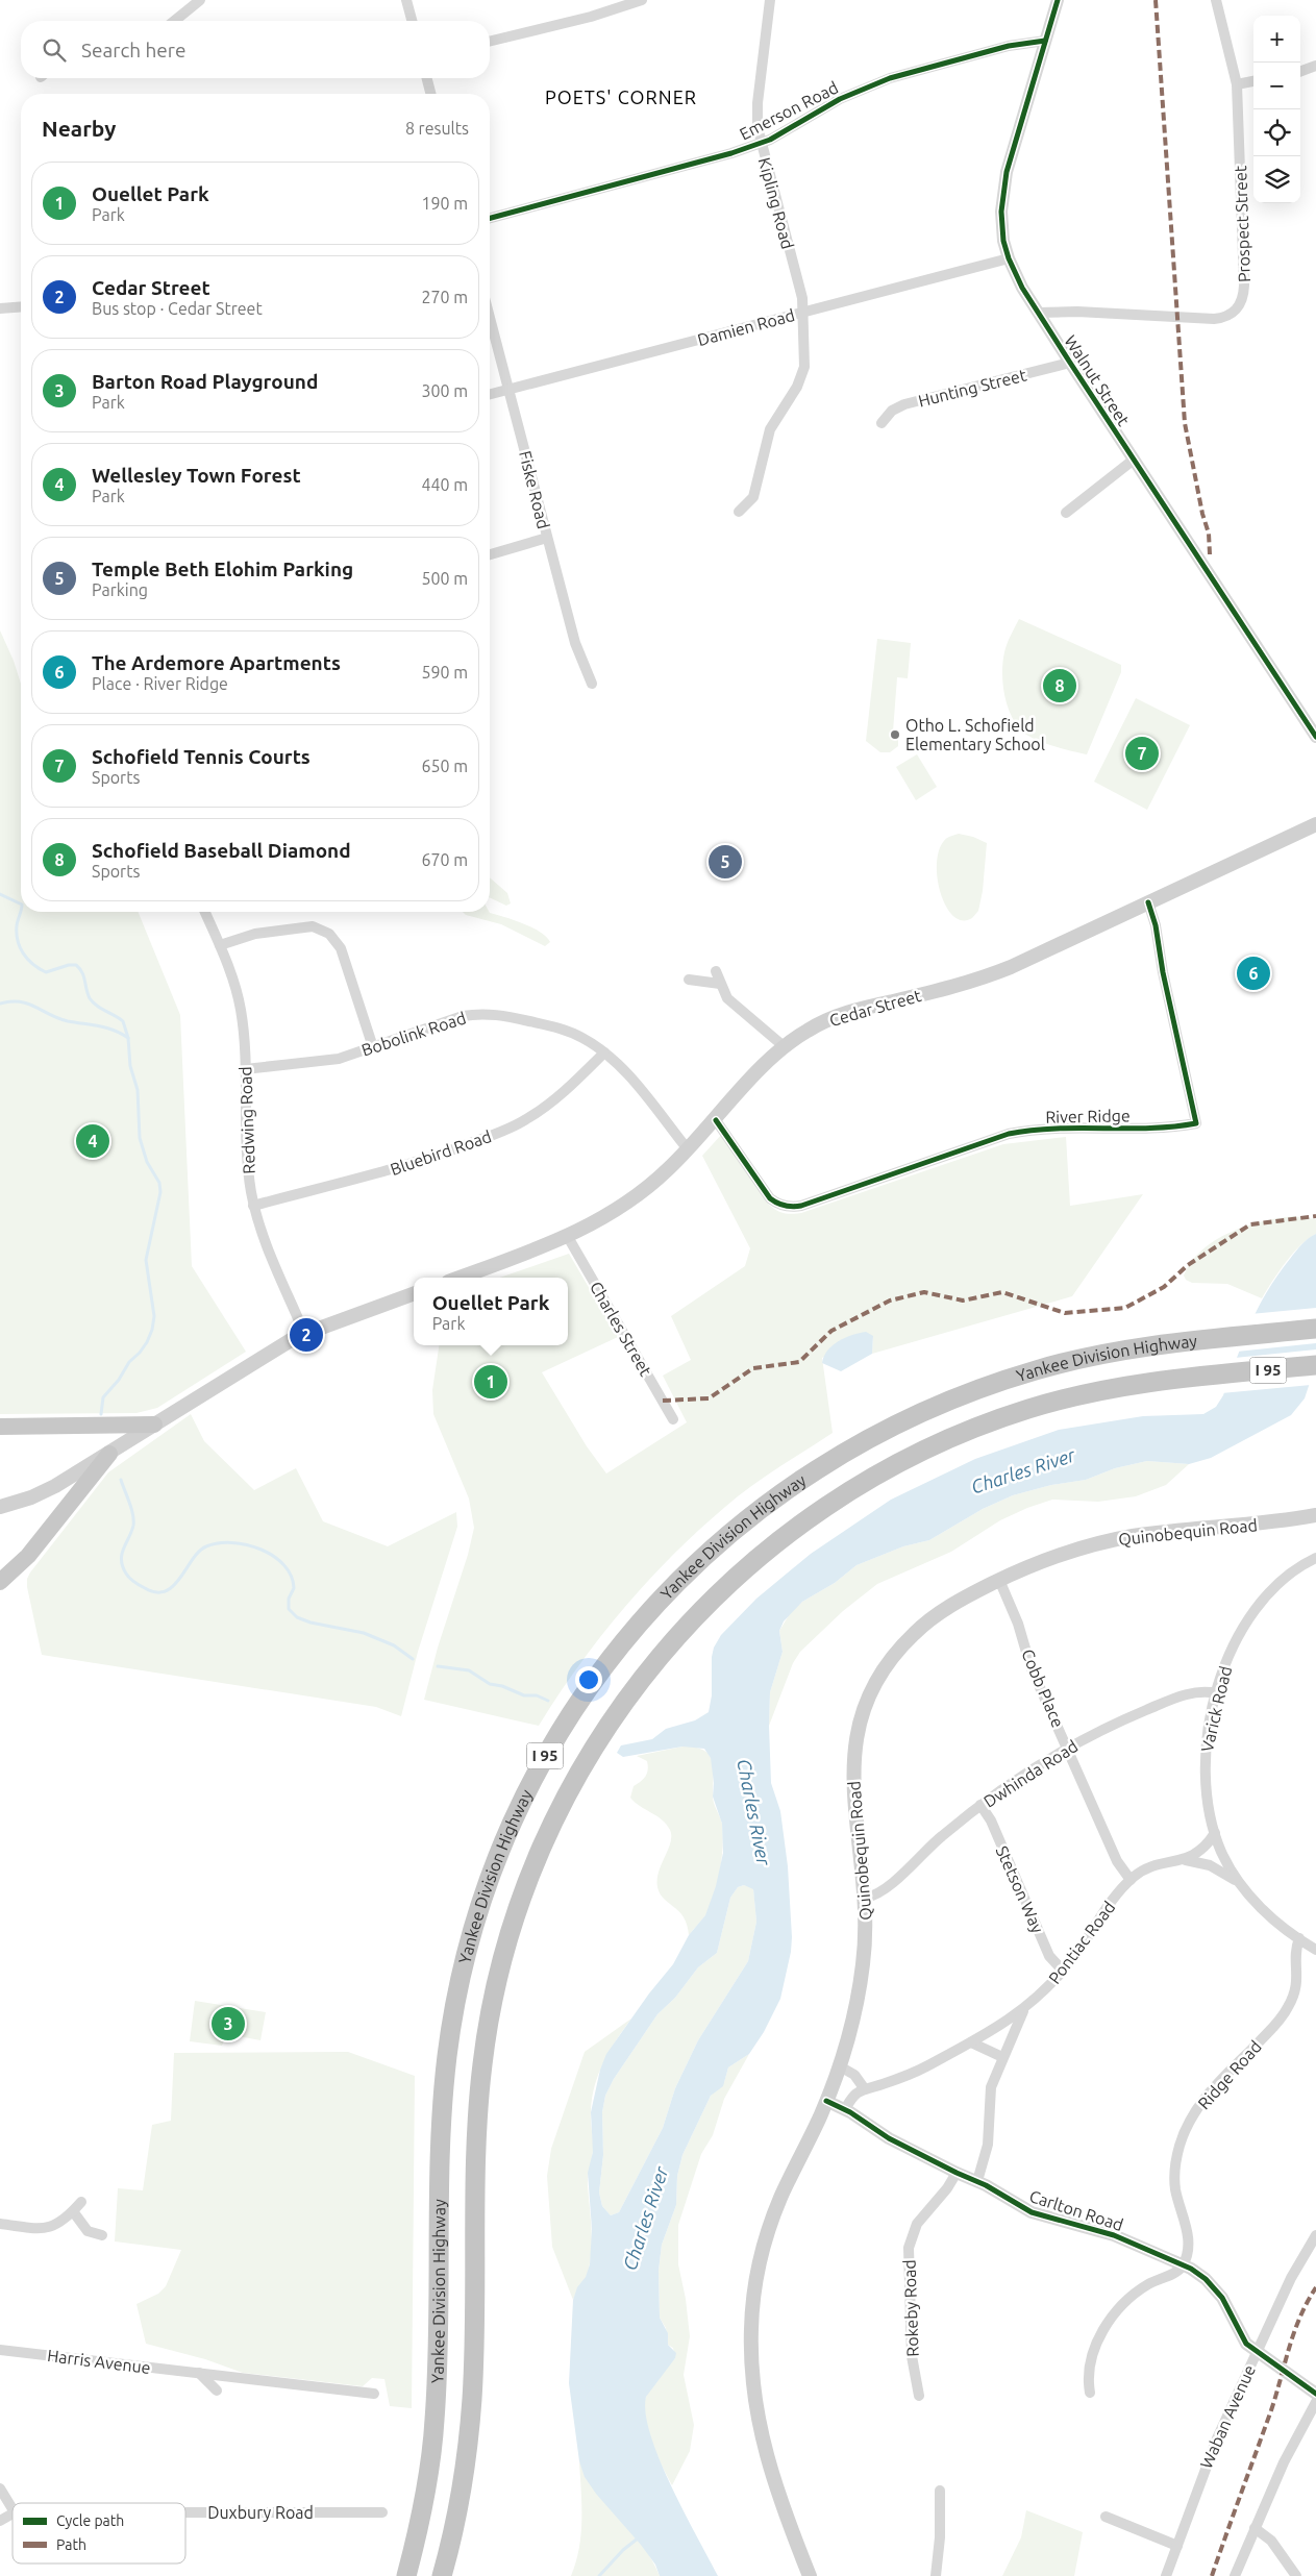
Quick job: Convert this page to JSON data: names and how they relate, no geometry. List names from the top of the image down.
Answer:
{
  "streets": {
    "highway": ["Yankee Division Highway", "I 95"],
    "main road": ["Cedar Street", "Quinobequin Road"],
    "street": [
      "Emerson Road",
      "Kipling Road",
      "Prospect Street",
      "Damien Road",
      "Walnut Street",
      "Hunting Street",
      "Fiske Road",
      "Bobolink Road",
      "River Ridge",
      "Redwing Road",
      "Bluebird Road",
      "Charles Street",
      "Cobb Place",
      "Varick Road",
      "Dwhinda Road",
      "Stetson Way",
      "Pontiac Road",
      "Ridge Road",
      "Carlton Road",
      "Rokeby Road",
      "Harris Avenue",
      "Waban Avenue",
      "Duxbury Road"
    ]
  },
  "crossings": [
    ["Emerson Road", "Kipling Road"],
    ["Emerson Road", "Walnut Street"],
    ["Kipling Road", "Damien Road"],
    ["Prospect Street", "Walnut Street"],
    ["Damien Road", "Walnut Street"],
    ["Damien Road", "Fiske Road"],
    ["Walnut Street", "Hunting Street"],
    ["Cedar Street", "Bobolink Road"],
    ["Cedar Street", "River Ridge"],
    ["Cedar Street", "Charles Street"],
    ["Bobolink Road", "Redwing Road"],
    ["Bobolink Road", "Bluebird Road"],
    ["Redwing Road", "Bluebird Road"],
    ["Quinobequin Road", "Cobb Place"],
    ["Quinobequin Road", "Dwhinda Road"],
    ["Quinobequin Road", "Carlton Road"],
    ["Cobb Place", "Dwhinda Road"],
    ["Cobb Place", "Pontiac Road"],
    ["Varick Road", "Dwhinda Road"],
    ["Varick Road", "Pontiac Road"],
    ["Varick Road", "Ridge Road"],
    ["Dwhinda Road", "Stetson Way"],
    ["Stetson Way", "Pontiac Road"],
    ["Pontiac Road", "Carlton Road"],
    ["Ridge Road", "Carlton Road"],
    ["Carlton Road", "Rokeby Road"],
    ["Carlton Road", "Waban Avenue"]
  ],
  "districts": ["POETS' CORNER"],
  "water": ["Charles River"],
  "places": ["Otho L. Schofield Elementary School"],
  "legend": ["Cycle path", "Path"],
  "page": {
    "map_buttons": ["+", "−"],
    "search": "Search here",
    "heading": ["Nearby", "8 results"],
    "list": [
      {
        "mark": "1",
        "name": "Ouellet Park",
        "note": "Park",
        "value": "190 m"
      },
      {
        "mark": "2",
        "name": "Cedar Street",
        "note": "Bus stop · Cedar Street",
        "value": "270 m"
      },
      {
        "mark": "3",
        "name": "Barton Road Playground",
        "note": "Park",
        "value": "300 m"
      },
      {
        "mark": "4",
        "name": "Wellesley Town Forest",
        "note": "Park",
        "value": "440 m"
      },
      {
        "mark": "5",
        "name": "Temple Beth Elohim Parking",
        "note": "Parking",
        "value": "500 m"
      },
      {
        "mark": "6",
        "name": "The Ardemore Apartments",
        "note": "Place · River Ridge",
        "value": "590 m"
      },
      {
        "mark": "7",
        "name": "Schofield Tennis Courts",
        "note": "Sports",
        "value": "650 m"
      },
      {
        "mark": "8",
        "name": "Schofield Baseball Diamond",
        "note": "Sports",
        "value": "670 m"
      }
    ],
    "pins": [
      "8",
      "7",
      "5",
      "6",
      "4",
      "2",
      "1",
      "3"
    ],
    "popup": ["Ouellet Park", "Park"]
  }
}
